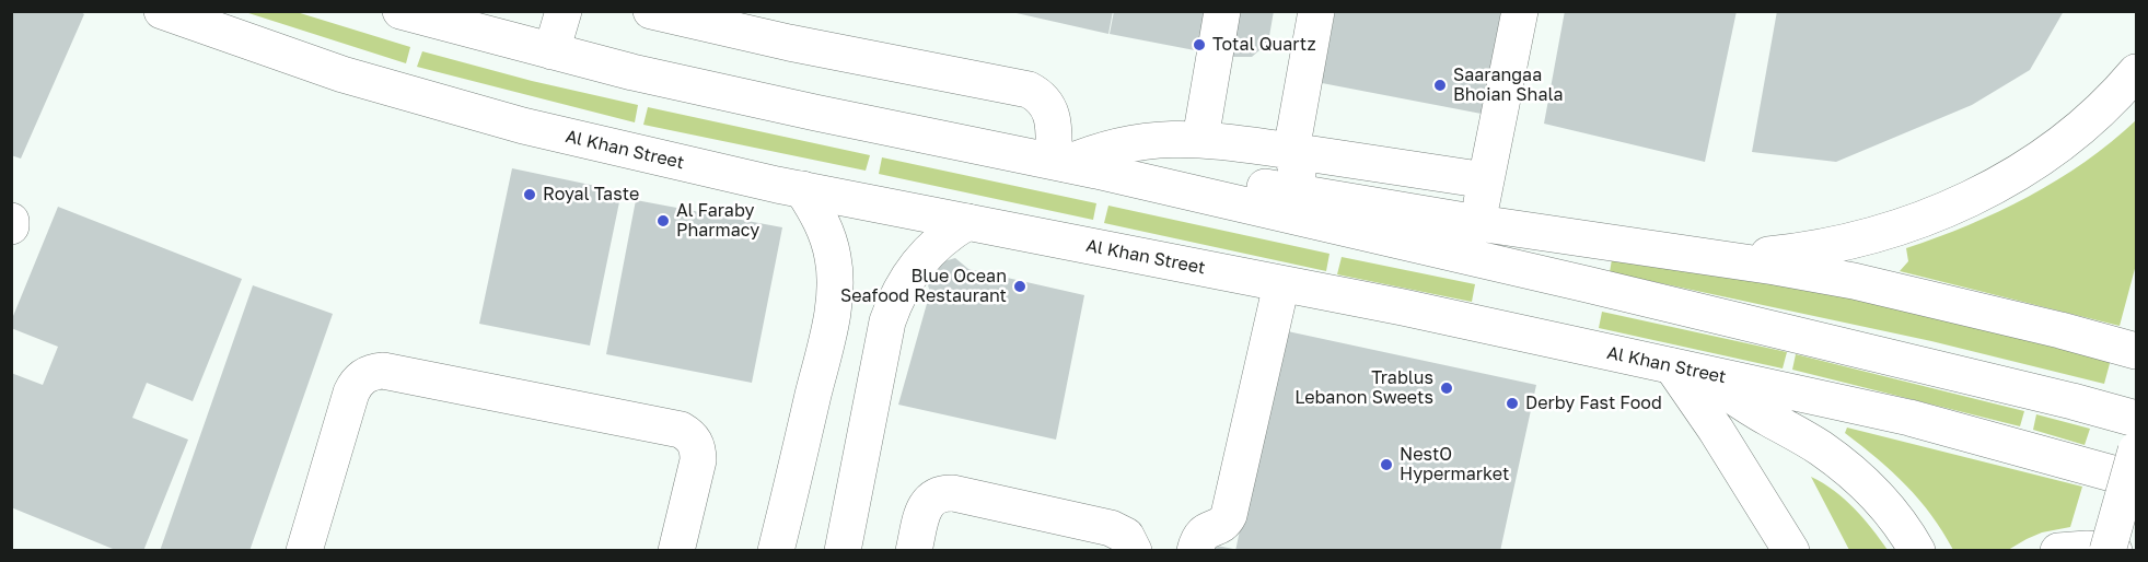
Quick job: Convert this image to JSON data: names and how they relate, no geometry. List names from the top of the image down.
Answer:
{
  "streets": {
    "main road": ["Al Khan Street"]
  },
  "places": [
    "Total Quartz",
    "Saarangaa Bhoian Shala",
    "Royal Taste",
    "Al Faraby Pharmacy",
    "Blue Ocean Seafood Restaurant",
    "Trablus Lebanon Sweets",
    "Derby Fast Food",
    "NestO Hypermarket"
  ]
}
